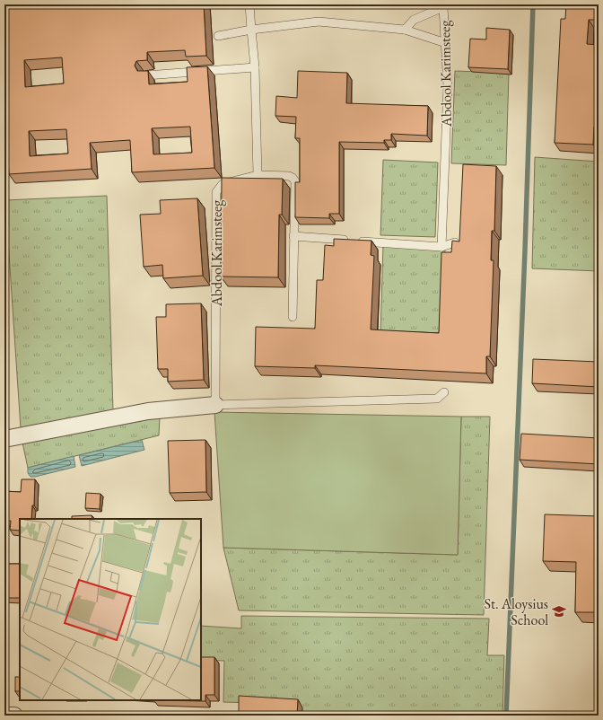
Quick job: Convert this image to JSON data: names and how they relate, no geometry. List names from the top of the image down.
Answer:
{
  "streets": {
    "lane": ["Abdool Karimsteeg"]
  },
  "places": {
    "school or university": ["St. Aloysius School"]
  }
}
